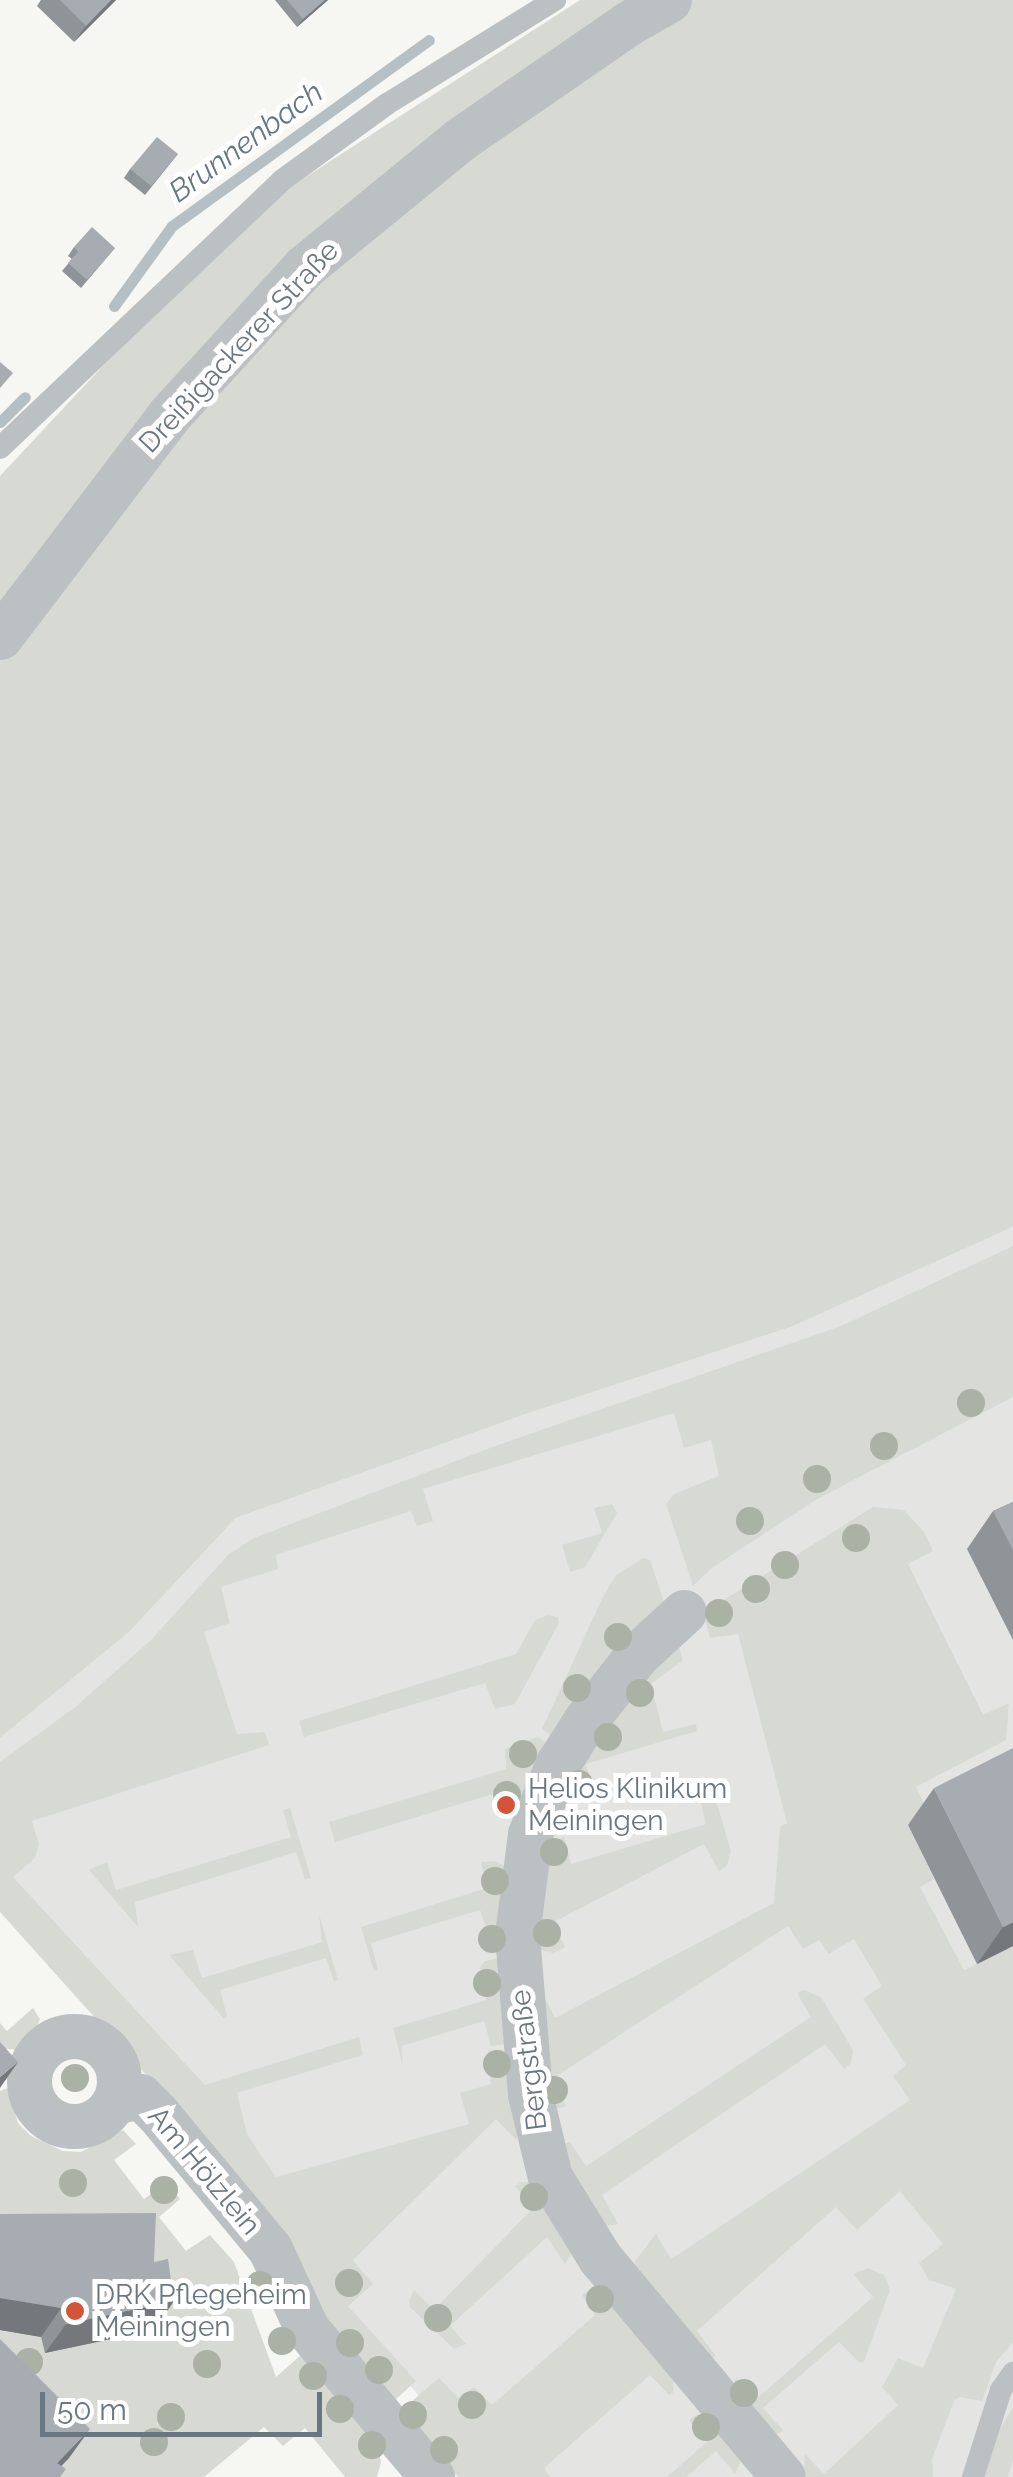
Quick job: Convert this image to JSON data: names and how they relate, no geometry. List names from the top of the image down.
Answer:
{
  "streets": {
    "street": ["Dreißigackerer Straße", "Bergstraße", "Am Hölzlein"]
  },
  "water": ["Brunnenbach"],
  "places": ["Helios Klinikum Meiningen", "DRK Pflegeheim Meiningen"],
  "scale_bar": "50 m"
}
